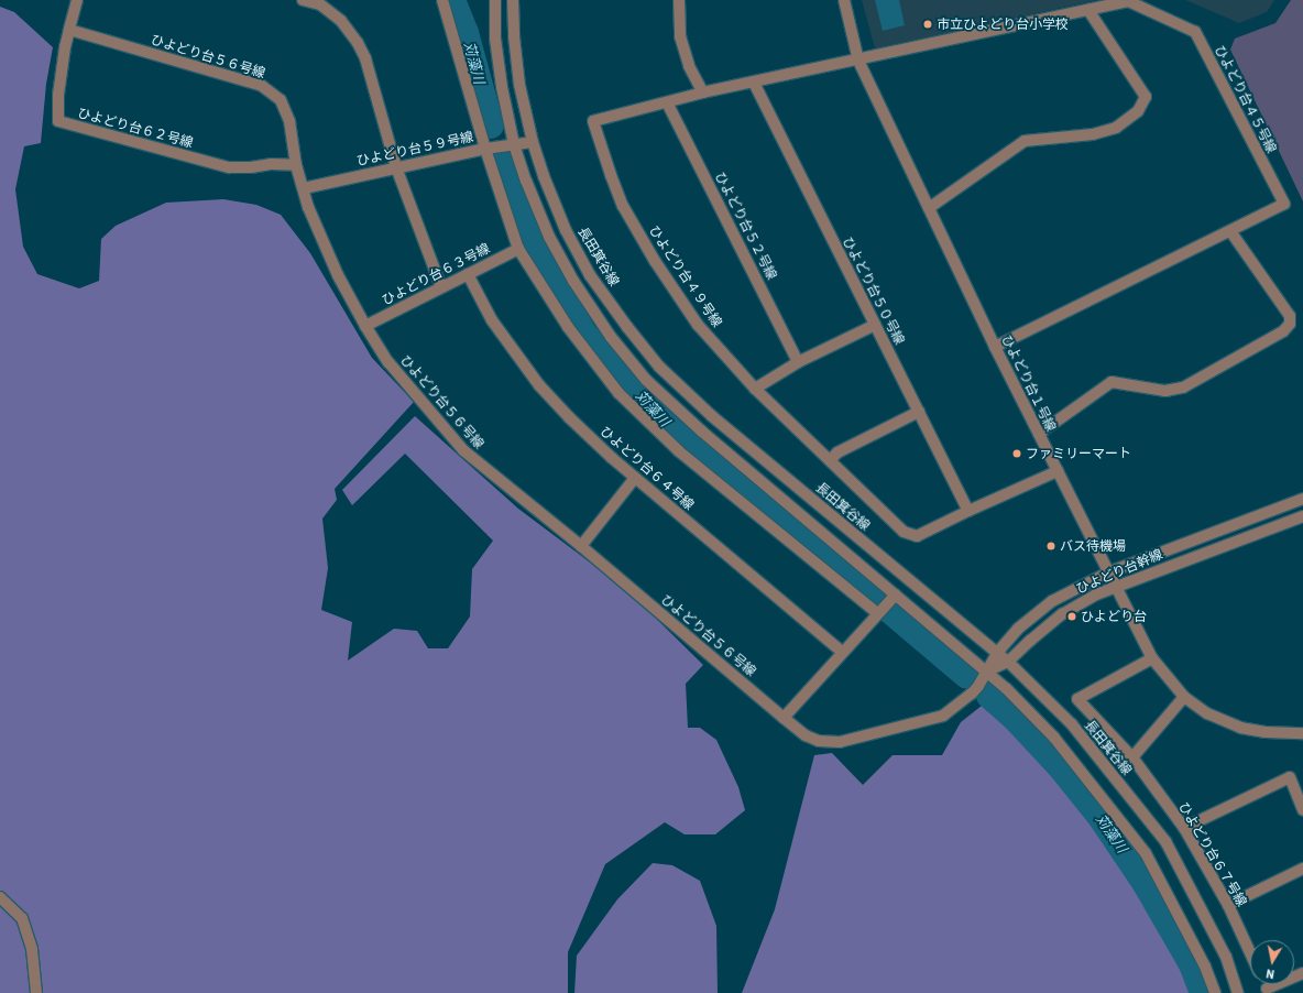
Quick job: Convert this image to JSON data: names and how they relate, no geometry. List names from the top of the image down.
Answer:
{
  "streets": {
    "street": [
      "ひよどり台５６号線",
      "ひよどり台４５号線",
      "ひよどり台６２号線",
      "ひよどり台５９号線",
      "ひよどり台５２号線",
      "長田箕谷線",
      "ひよどり台６３号線",
      "ひよどり台４９号線",
      "ひよどり台５０号線",
      "ひよどり台１号線",
      "ひよどり台６４号線",
      "ひよどり台幹線",
      "ひよどり台６７号線"
    ]
  },
  "crossings": [
    ["ひよどり台５６号線", "ひよどり台６２号線"],
    ["ひよどり台５６号線", "ひよどり台５９号線"],
    ["ひよどり台５６号線", "ひよどり台６３号線"],
    ["ひよどり台５６号線", "ひよどり台幹線"],
    ["ひよどり台４５号線", "ひよどり台４９号線"],
    ["ひよどり台４５号線", "ひよどり台１号線"],
    ["ひよどり台５９号線", "長田箕谷線"],
    ["ひよどり台５２号線", "ひよどり台４９号線"],
    ["長田箕谷線", "ひよどり台幹線"],
    ["ひよどり台６３号線", "ひよどり台６４号線"],
    ["ひよどり台４９号線", "ひよどり台５０号線"],
    ["ひよどり台４９号線", "ひよどり台１号線"],
    ["ひよどり台１号線", "ひよどり台幹線"],
    ["ひよどり台１号線", "ひよどり台６７号線"]
  ],
  "water": ["苅藻川"],
  "places": [
    "市立ひよどり台小学校",
    "ファミリーマート",
    "バス待機場",
    "ひよどり台"
  ],
  "north": "bottom"
}
